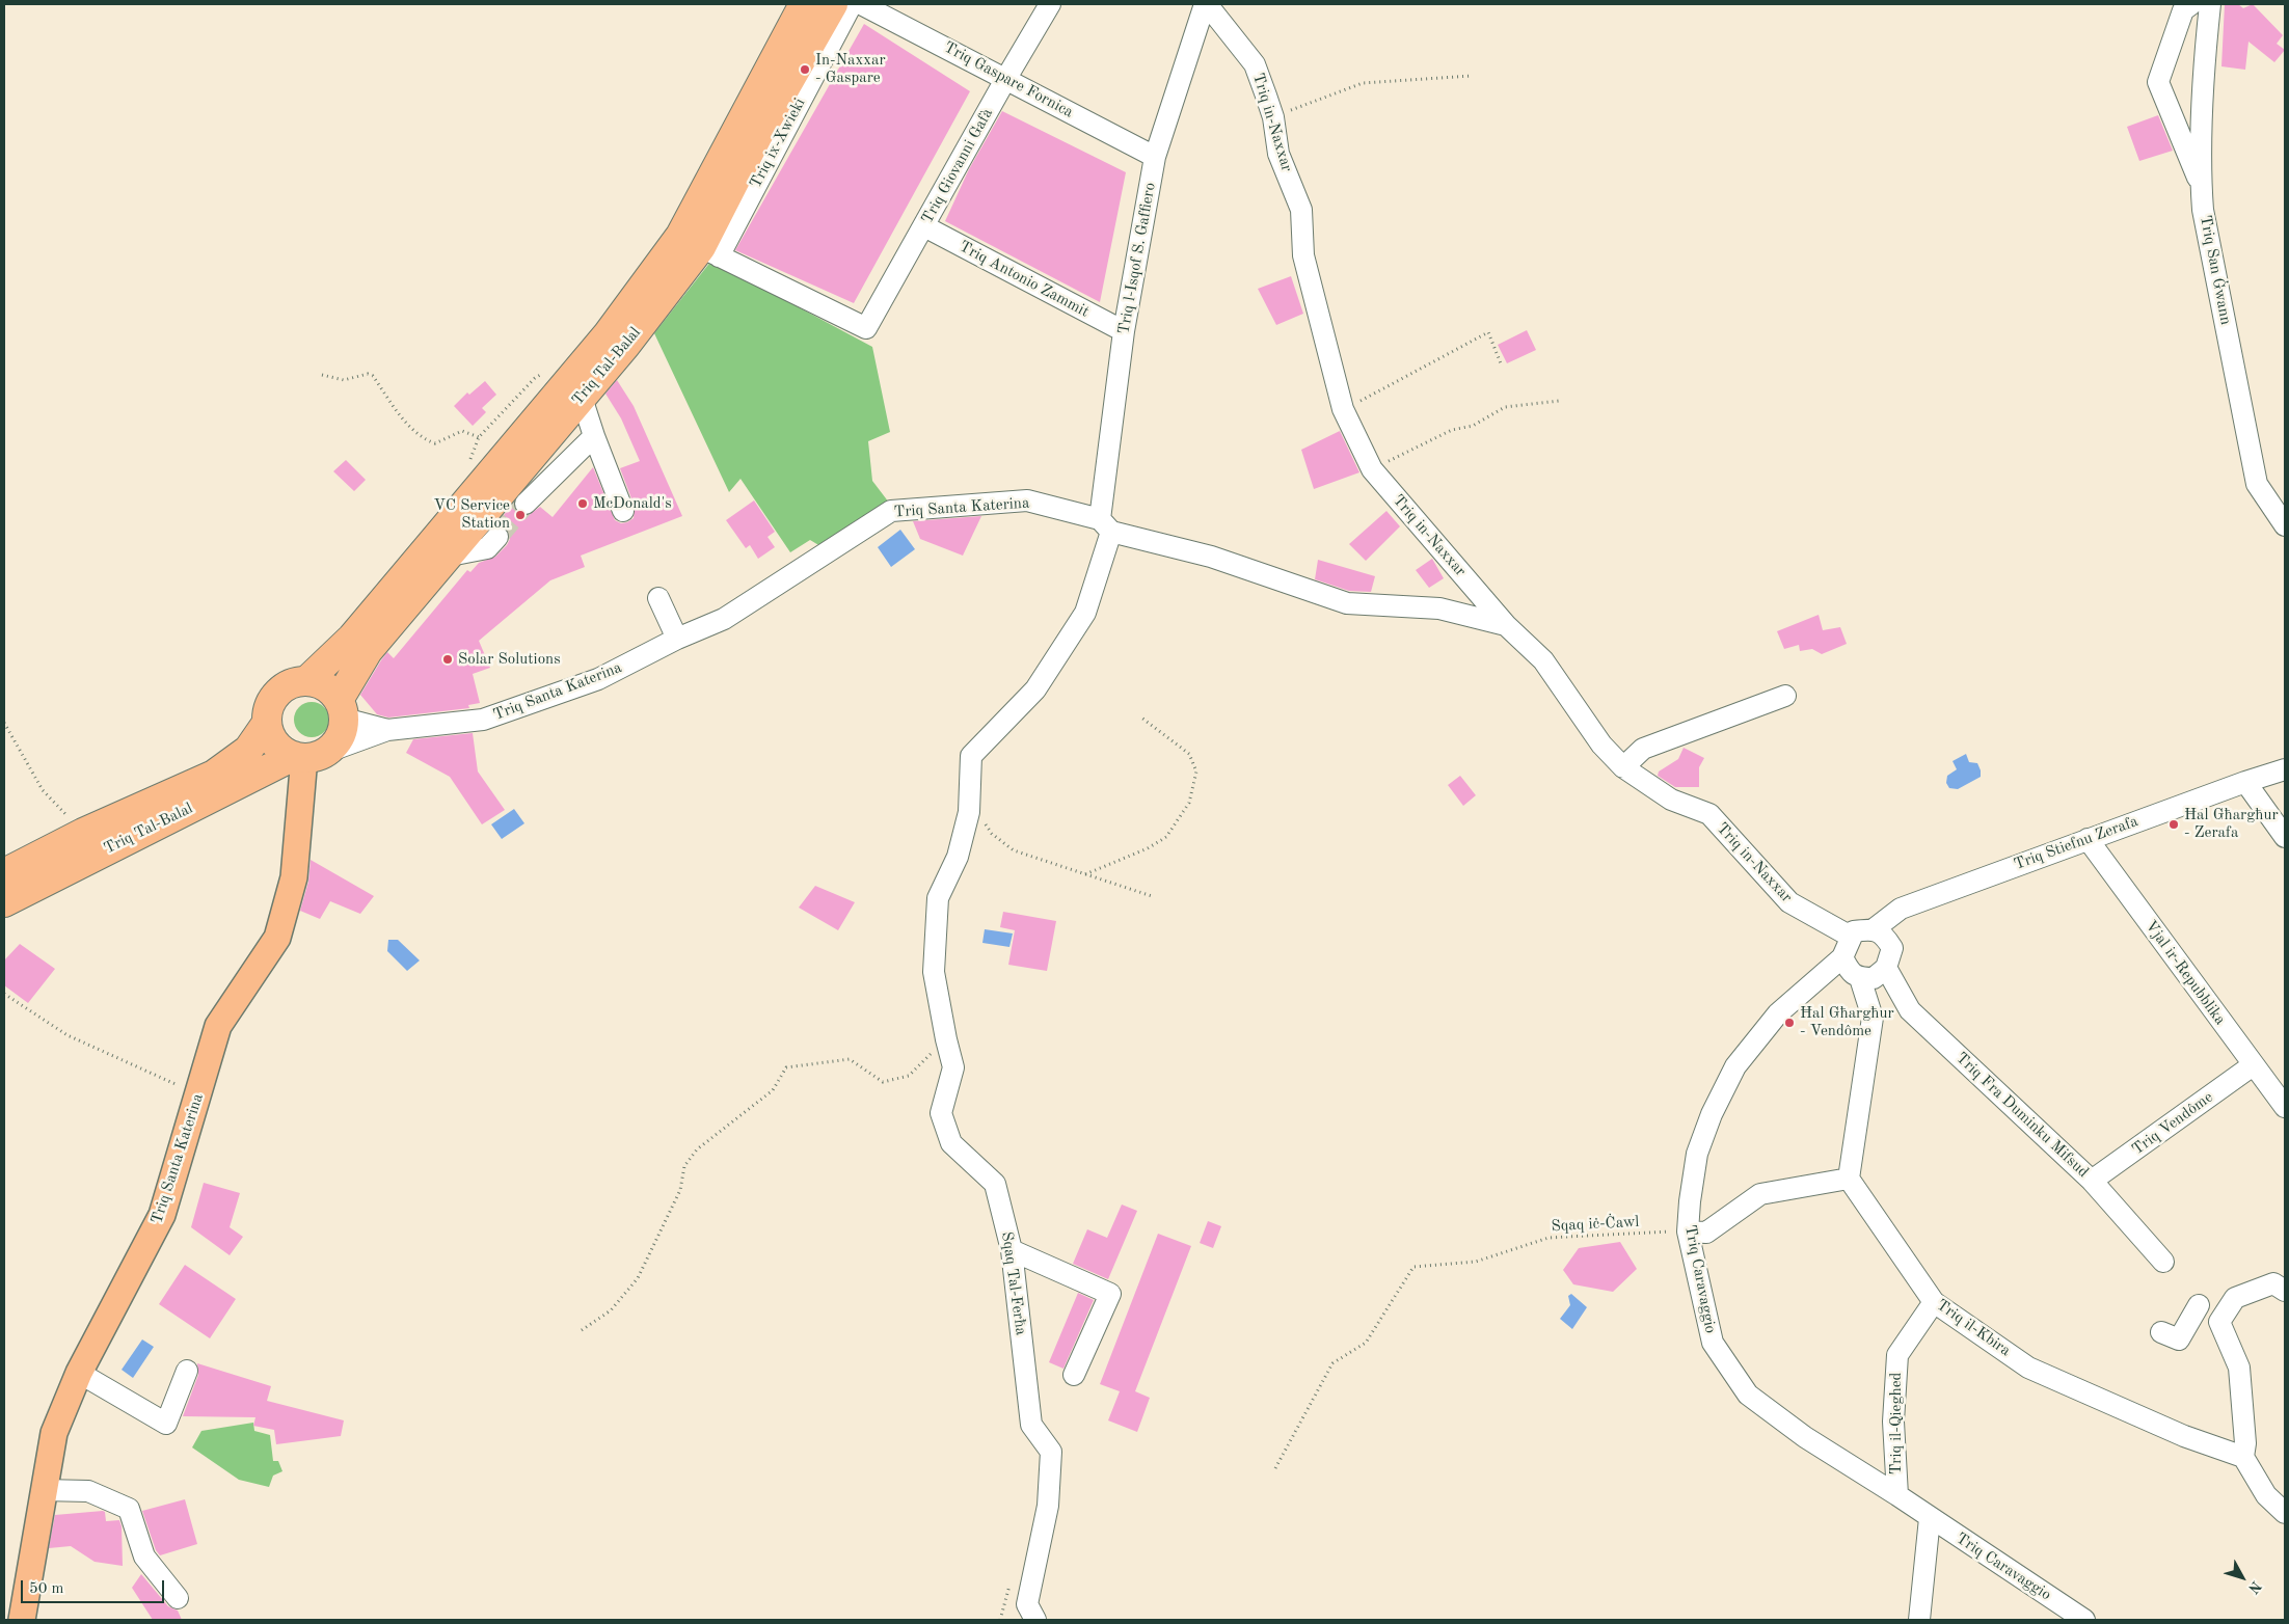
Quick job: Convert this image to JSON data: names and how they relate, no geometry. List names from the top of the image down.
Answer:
{
  "streets": {
    "highway": ["Triq Tal-Balal"],
    "main road": ["Triq Santa Katerina"],
    "street": [
      "Triq Gaspare Fornica",
      "Triq in-Naxxar",
      "Triq ix-Xwieki",
      "Triq Giovanni Gafà",
      "Triq l-Isqof S. Gaffiero",
      "Triq San Ġwann",
      "Triq Antonio Zammit",
      "Triq Stiefnu Zerafa",
      "Vjal ir-Repubblika",
      "Triq Fra Duminku Mifsud",
      "Triq Vendôme",
      "Triq Caravaggio",
      "Sqaq Tal-Ferħa",
      "Triq il-Kbira",
      "Triq il-Qieghed"
    ],
    "path": ["Sqaq iċ-Ċawl"]
  },
  "crossings": [
    ["Triq Gaspare Fornica", "Triq Giovanni Gafà"],
    ["Triq Gaspare Fornica", "Triq l-Isqof S. Gaffiero"],
    ["Triq in-Naxxar", "Triq l-Isqof S. Gaffiero"],
    ["Triq in-Naxxar", "Triq Santa Katerina"],
    ["Triq in-Naxxar", "Triq Stiefnu Zerafa"],
    ["Triq in-Naxxar", "Triq Fra Duminku Mifsud"],
    ["Triq in-Naxxar", "Triq Caravaggio"],
    ["Triq ix-Xwieki", "Triq Giovanni Gafà"],
    ["Triq ix-Xwieki", "Triq Tal-Balal"],
    ["Triq Giovanni Gafà", "Triq Antonio Zammit"],
    ["Triq Giovanni Gafà", "Triq Tal-Balal"],
    ["Triq l-Isqof S. Gaffiero", "Triq Antonio Zammit"],
    ["Triq l-Isqof S. Gaffiero", "Triq Santa Katerina"],
    ["Triq l-Isqof S. Gaffiero", "Sqaq Tal-Ferħa"],
    ["Triq Tal-Balal", "Triq Santa Katerina"],
    ["Triq Santa Katerina", "Sqaq Tal-Ferħa"],
    ["Triq Stiefnu Zerafa", "Vjal ir-Repubblika"],
    ["Triq Stiefnu Zerafa", "Triq Fra Duminku Mifsud"],
    ["Triq Stiefnu Zerafa", "Triq Caravaggio"],
    ["Vjal ir-Repubblika", "Triq Vendôme"],
    ["Triq Fra Duminku Mifsud", "Triq Vendôme"],
    ["Triq Fra Duminku Mifsud", "Triq Caravaggio"],
    ["Sqaq iċ-Ċawl", "Triq Caravaggio"],
    ["Triq Caravaggio", "Triq il-Qieghed"],
    ["Triq il-Kbira", "Triq il-Qieghed"]
  ],
  "places": [
    "In-Naxxar - Gaspare",
    "McDonald's",
    "VC Service Station",
    "Solar Solutions",
    "Ħal Għargħur - Zerafa",
    "Ħal Għargħur - Vendôme"
  ],
  "scale_bar": "50 m",
  "north": "bottom right"
}
